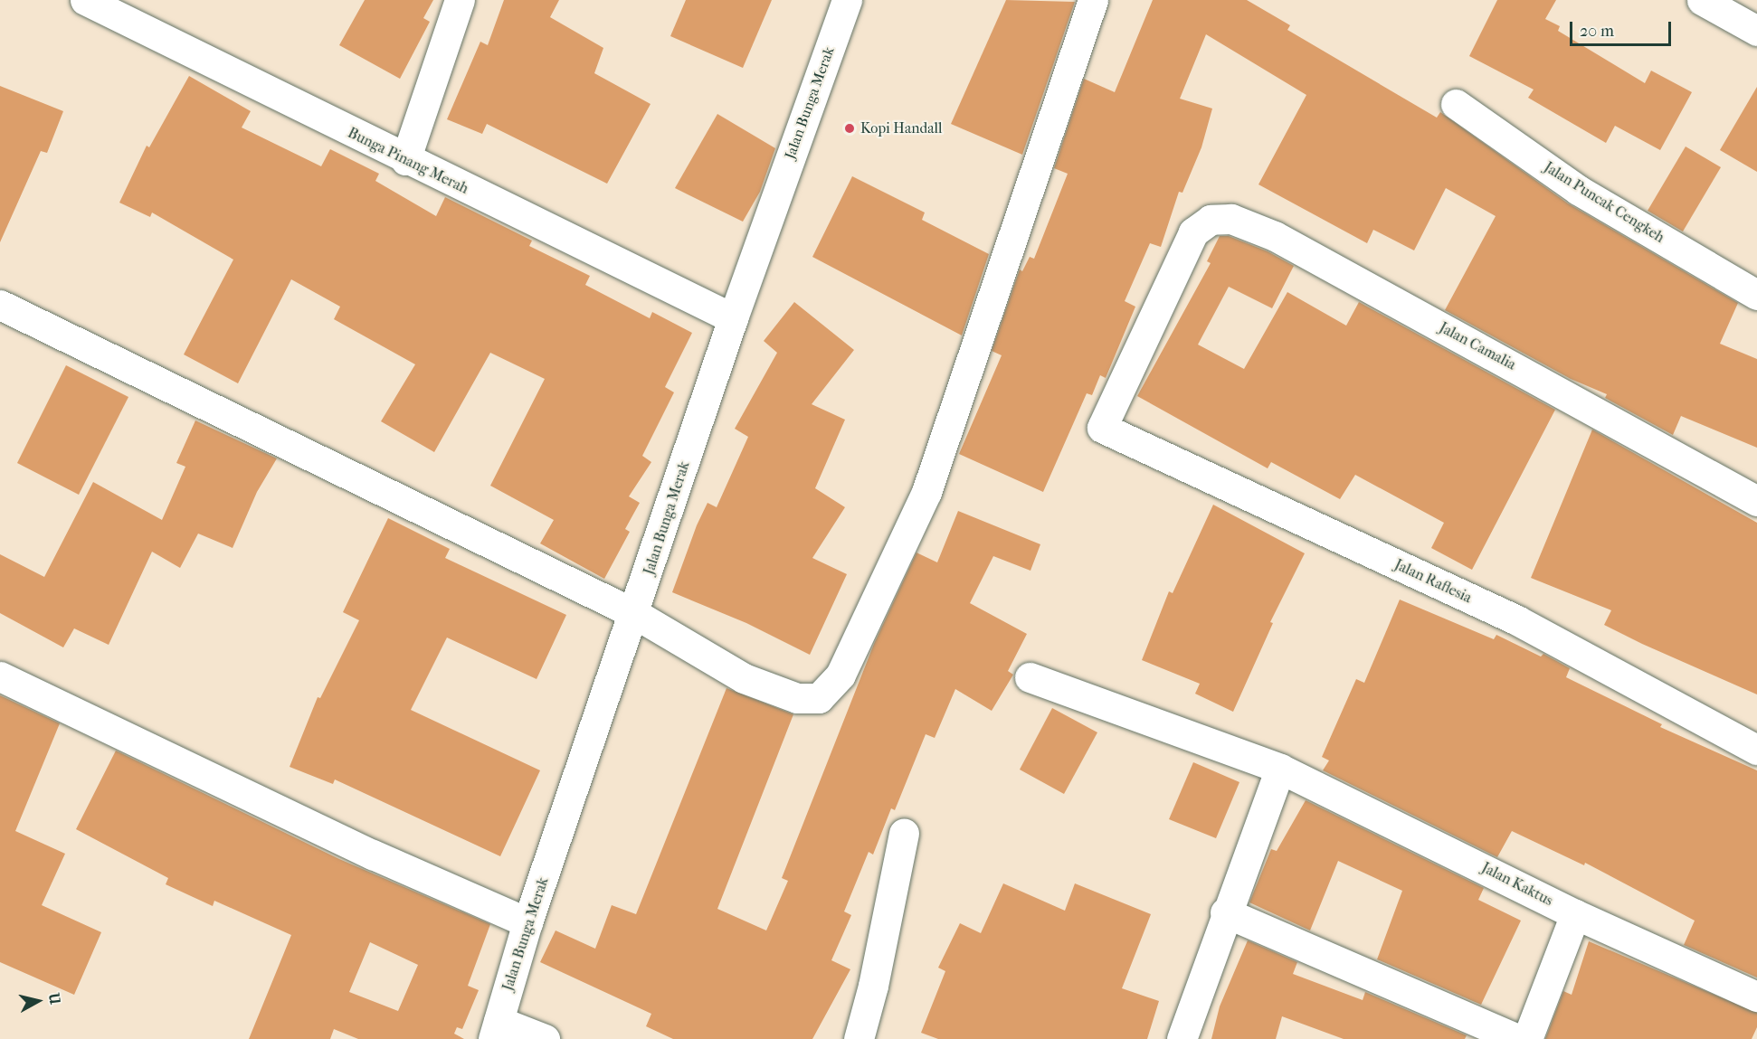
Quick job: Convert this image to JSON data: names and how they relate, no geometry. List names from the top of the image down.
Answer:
{
  "streets": {
    "street": [
      "Jalan Bunga Merak",
      "Bunga Pinang Merah",
      "Jalan Puncak Cengkeh",
      "Jalan Camalia",
      "Jalan Raflesia",
      "Jalan Kaktus"
    ]
  },
  "crossings": [
    ["Jalan Bunga Merak", "Bunga Pinang Merah"],
    ["Jalan Camalia", "Jalan Raflesia"]
  ],
  "places": ["Kopi Handall"],
  "scale_bar": "20 m",
  "north": "right"
}
